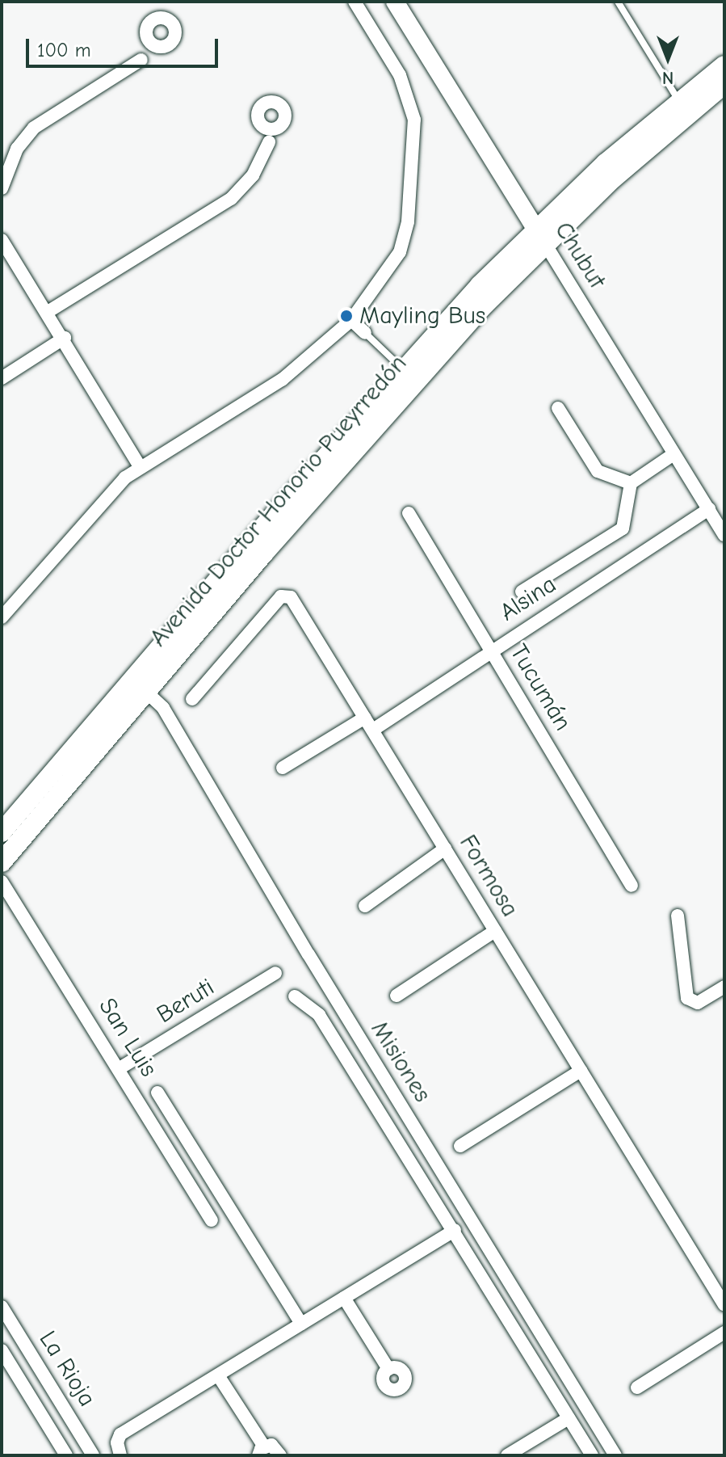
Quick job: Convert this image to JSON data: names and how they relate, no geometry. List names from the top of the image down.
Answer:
{
  "streets": {
    "main road": ["Avenida Doctor Honorio Pueyrredón"],
    "street": [
      "Chubut",
      "Alsina",
      "Tucumán",
      "Formosa",
      "Beruti",
      "San Luis",
      "Misiones",
      "La Rioja"
    ]
  },
  "crossings": [
    ["Chubut", "Avenida Doctor Honorio Pueyrredón"],
    ["Chubut", "Alsina"],
    ["Avenida Doctor Honorio Pueyrredón", "Misiones"],
    ["Alsina", "Tucumán"],
    ["Alsina", "Formosa"],
    ["Beruti", "San Luis"]
  ],
  "places": ["Mayling Bus"],
  "scale_bar": "100 m",
  "north": "bottom"
}
